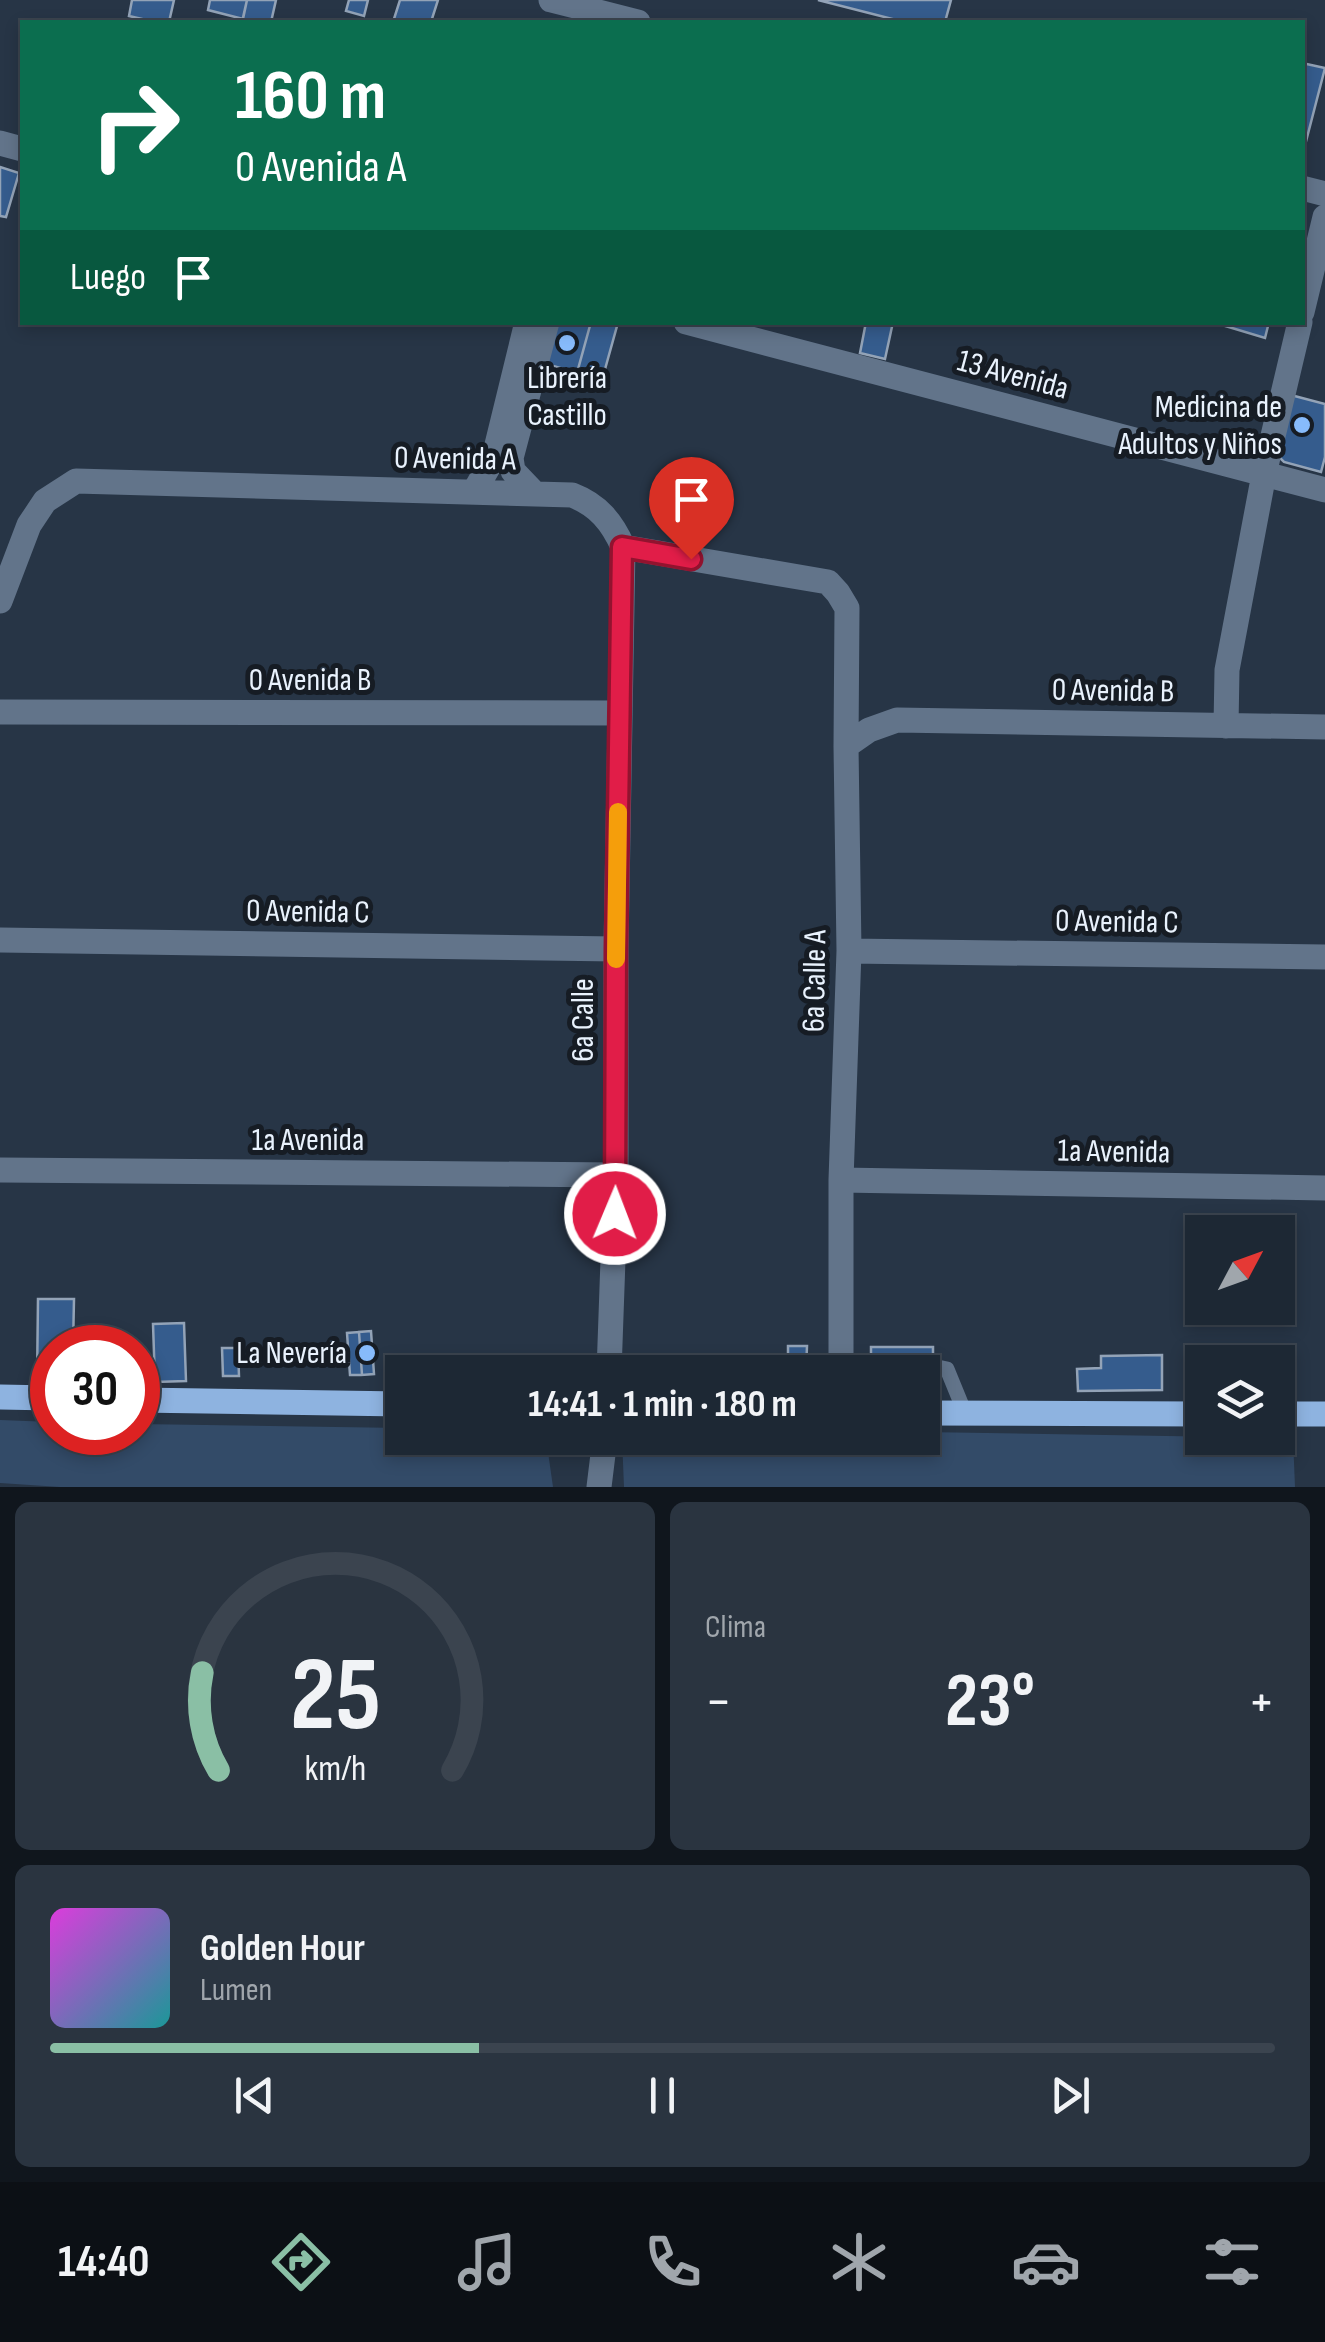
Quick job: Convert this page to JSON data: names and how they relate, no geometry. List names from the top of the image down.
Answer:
{
  "streets": {
    "street": [
      "13 Avenida",
      "0 Avenida A",
      "0 Avenida B",
      "0 Avenida C",
      "6a Calle A",
      "6a Calle",
      "1a Avenida"
    ]
  },
  "crossings": [
    ["0 Avenida A", "6a Calle A"],
    ["0 Avenida A", "6a Calle"],
    ["0 Avenida B", "6a Calle A"],
    ["0 Avenida B", "6a Calle"],
    ["0 Avenida C", "6a Calle A"],
    ["0 Avenida C", "6a Calle"],
    ["6a Calle A", "6a Calle"],
    ["6a Calle A", "1a Avenida"],
    ["6a Calle", "1a Avenida"]
  ],
  "places": ["Librería Castillo", "Medicina de Adultos y Niños", "La Nevería"],
  "north": "top right",
  "page": {
    "turn": ["160 m", "0 Avenida A"],
    "then": "Luego",
    "limit": "30",
    "trip": "14:41 · 1 min · 180 m",
    "tile": "Clima",
    "heat": ["−", "23°", "+"],
    "song": ["Golden Hour", "Lumen"],
    "tabs": "14:40",
    "gauge": ["25", "km/h"]
  }
}
